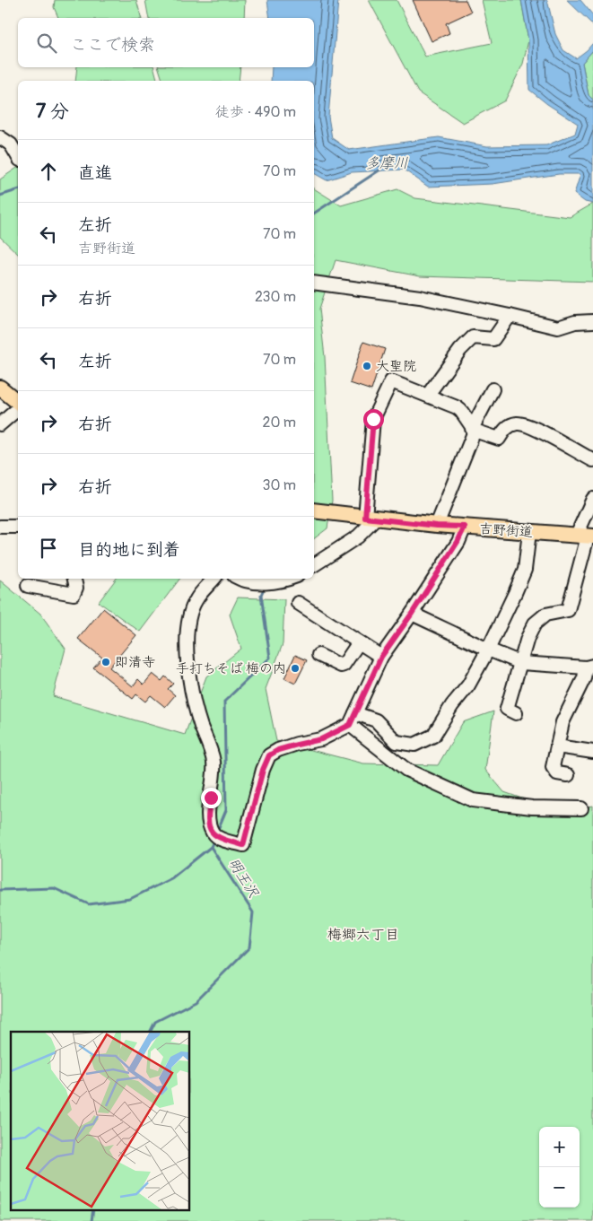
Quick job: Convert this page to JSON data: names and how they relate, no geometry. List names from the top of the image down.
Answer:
{
  "streets": {
    "main road": ["吉野街道"]
  },
  "districts": ["梅郷六丁目"],
  "water": ["多摩川", "明王沢"],
  "places": ["大聖院", "即清寺", "手打ちそば 梅の内"],
  "page": {
    "search": "ここで検索",
    "heading": ["7 分", "徒歩 · 490 m"],
    "list": [
      ["直進", "70 m"],
      ["左折", "吉野街道", "70 m"],
      ["右折", "230 m"],
      ["左折", "70 m"],
      ["右折", "20 m"],
      ["右折", "30 m"],
      "目的地に到着"
    ],
    "map_buttons": ["+", "−"]
  }
}
